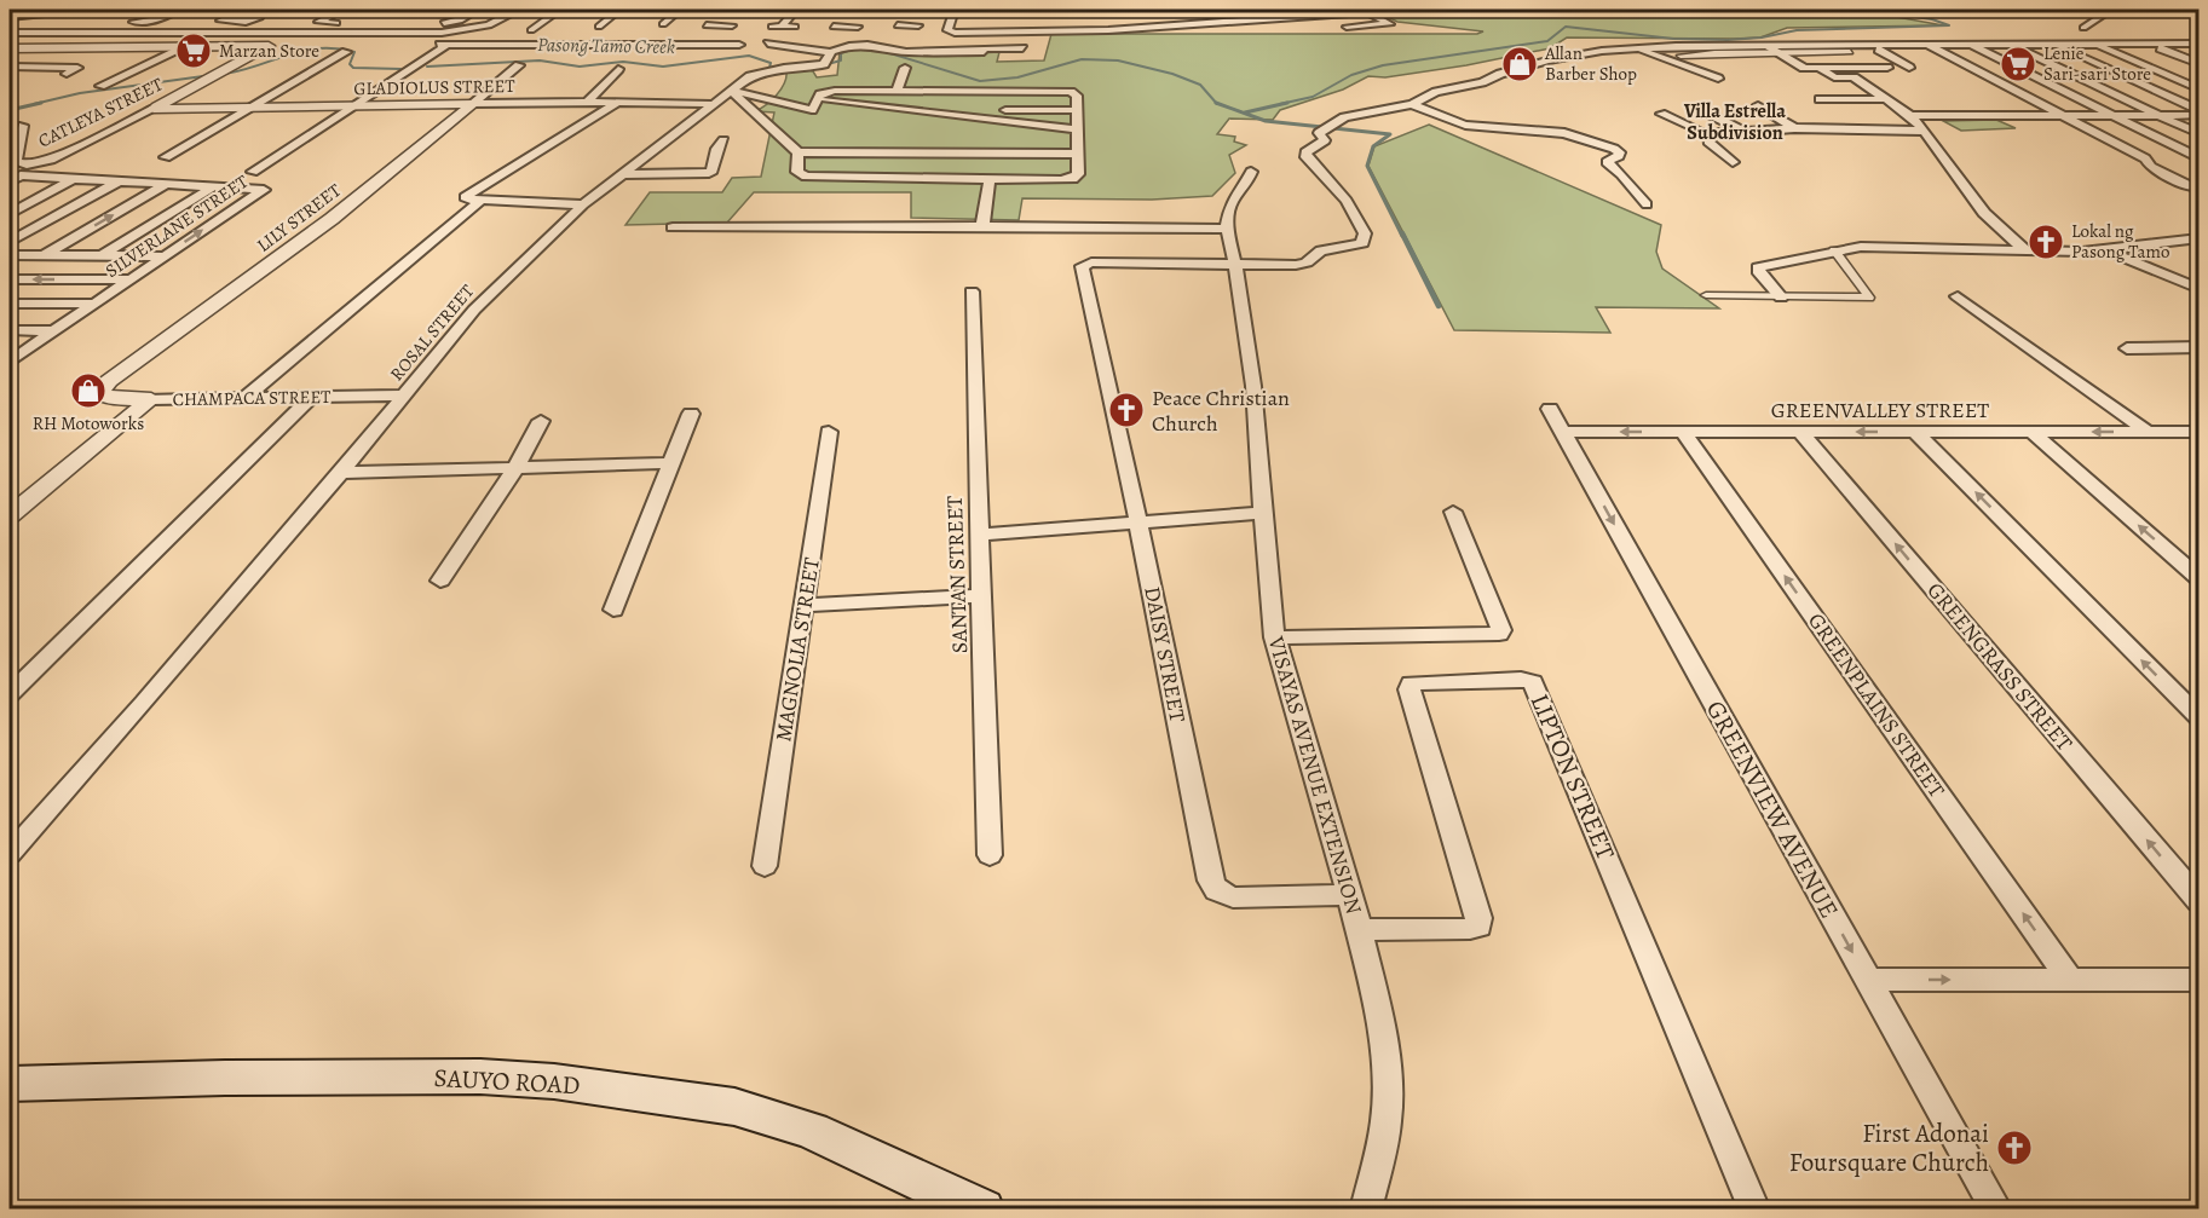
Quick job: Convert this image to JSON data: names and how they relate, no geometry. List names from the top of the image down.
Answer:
{
  "streets": {
    "main road": ["SAUYO ROAD"],
    "street": [
      "GLADIOLUS STREET",
      "CATLEYA STREET",
      "LILY STREET",
      "SILVERLANE STREET",
      "ROSAL STREET",
      "CHAMPACA STREET",
      "GREENVALLEY STREET",
      "SANTAN STREET",
      "MAGNOLIA STREET",
      "DAISY STREET",
      "GREENGRASS STREET",
      "GREENPLAINS STREET",
      "VISAYAS AVENUE EXTENSION",
      "LIPTON STREET",
      "GREENVIEW AVENUE"
    ]
  },
  "crossings": [
    ["GLADIOLUS STREET", "CATLEYA STREET"],
    ["GLADIOLUS STREET", "LILY STREET"],
    ["GLADIOLUS STREET", "ROSAL STREET"],
    ["LILY STREET", "CHAMPACA STREET"],
    ["ROSAL STREET", "CHAMPACA STREET"],
    ["GREENVALLEY STREET", "GREENGRASS STREET"],
    ["GREENVALLEY STREET", "GREENPLAINS STREET"],
    ["GREENVALLEY STREET", "GREENVIEW AVENUE"],
    ["DAISY STREET", "VISAYAS AVENUE EXTENSION"],
    ["VISAYAS AVENUE EXTENSION", "LIPTON STREET"]
  ],
  "one_way": ["GREENVALLEY STREET", "GREENPLAINS STREET", "GREENVIEW AVENUE"],
  "districts": ["Villa Estrella Subdivision"],
  "water": ["Pasong Tamo Creek"],
  "places": {
    "supermarket": ["Marzan Store", "Lenie Sari-sari Store"],
    "shop": ["Allan Barber Shop", "RH Motoworks"],
    "church": ["Lokal ng Pasong Tamo", "Peace Christian Church", "First Adonai Foursquare Church"]
  }
}
